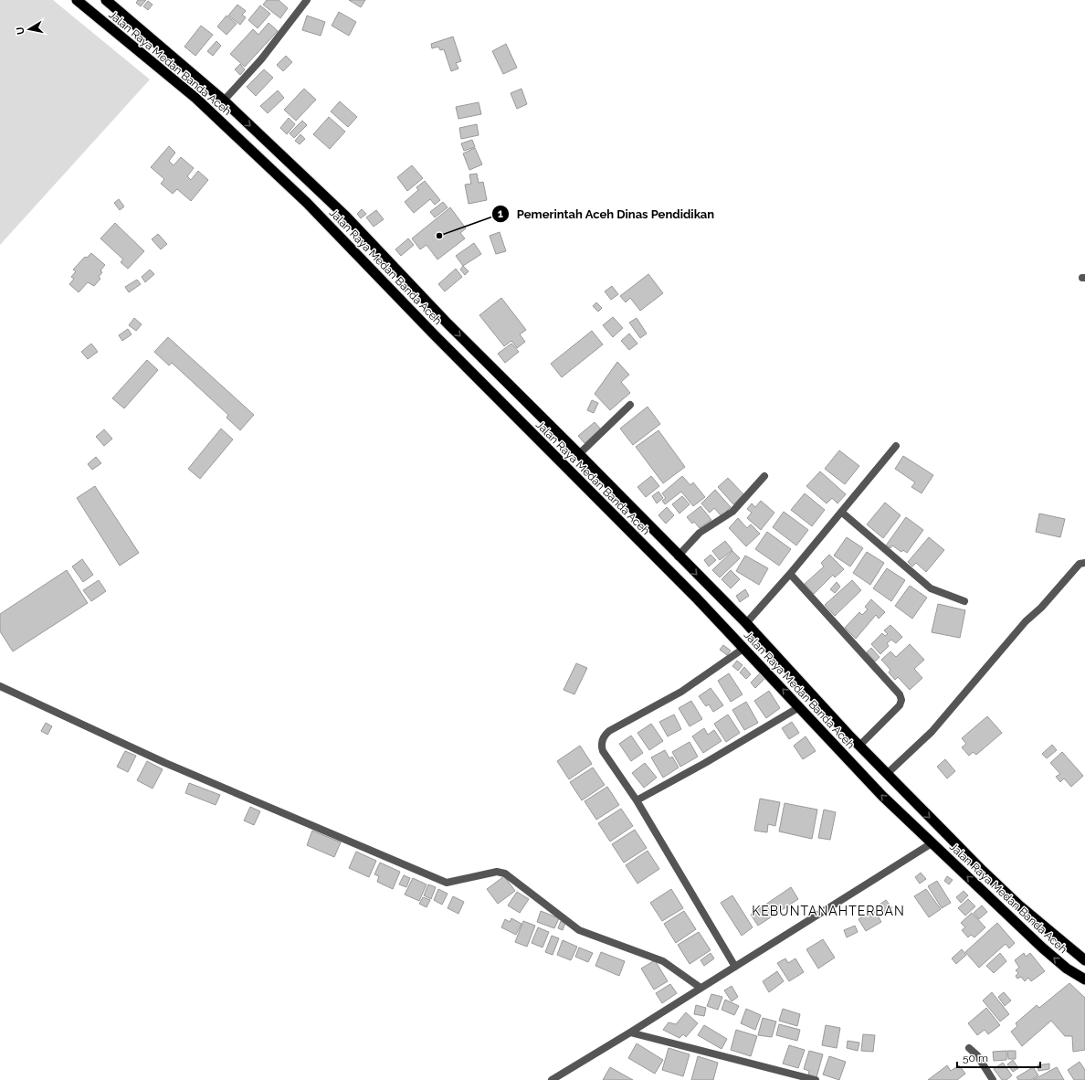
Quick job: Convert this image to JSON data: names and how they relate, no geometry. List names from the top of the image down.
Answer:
{
  "streets": {
    "highway": ["Jalan Raya Medan Banda Aceh"]
  },
  "districts": ["KEBUNTANAHTERBAN"],
  "places": ["Pemerintah Aceh Dinas Pendidikan"],
  "scale_bar": "50 m",
  "north": "left"
}
